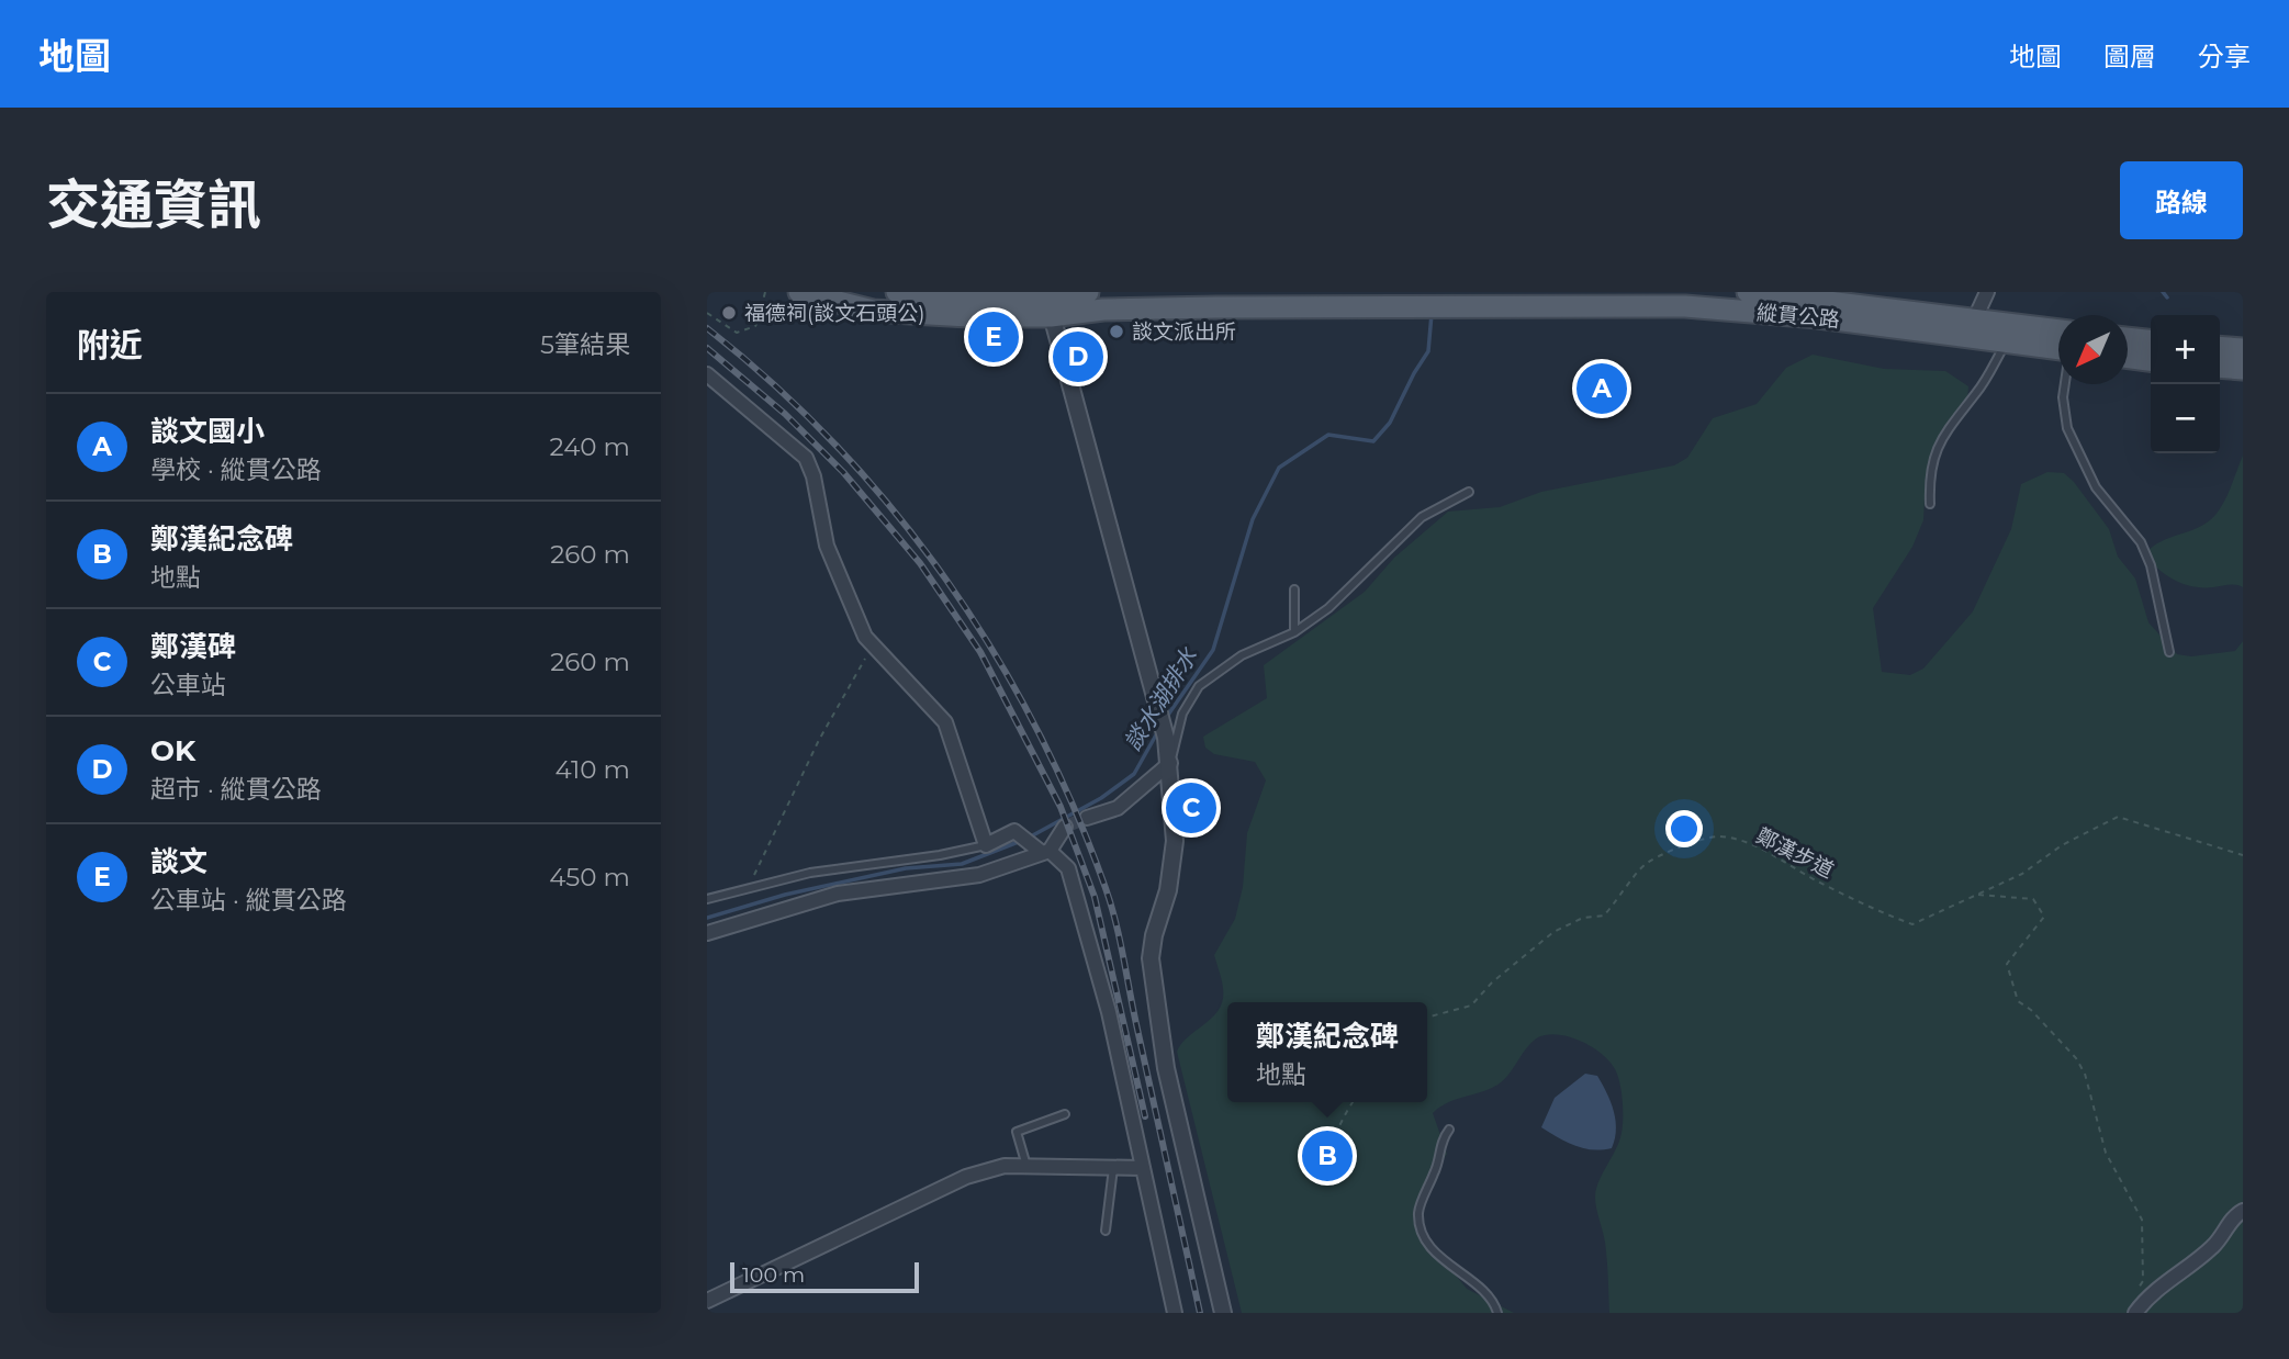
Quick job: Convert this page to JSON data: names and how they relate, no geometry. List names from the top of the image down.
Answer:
{
  "streets": {
    "main road": ["縱貫公路"],
    "path": ["鄭漢步道"]
  },
  "water": ["談水湖排水"],
  "places": ["福德祠(談文石頭公)", "談文派出所"],
  "scale_bar": "100 m",
  "north": "bottom left",
  "page": {
    "header": "地圖",
    "nav": ["地圖", "圖層", "分享"],
    "title": "交通資訊",
    "buttons": "路線",
    "heading": ["附近", "5筆結果"],
    "pins": [
      "E",
      "D",
      "A",
      "C",
      "B"
    ],
    "map_buttons": ["+", "−"],
    "list": [
      {
        "mark": "A",
        "name": "談文國小",
        "note": "學校 · 縱貫公路",
        "value": "240 m"
      },
      {
        "mark": "B",
        "name": "鄭漢紀念碑",
        "note": "地點",
        "value": "260 m"
      },
      {
        "mark": "C",
        "name": "鄭漢碑",
        "note": "公車站",
        "value": "260 m"
      },
      {
        "mark": "D",
        "name": "OK",
        "note": "超市 · 縱貫公路",
        "value": "410 m"
      },
      {
        "mark": "E",
        "name": "談文",
        "note": "公車站 · 縱貫公路",
        "value": "450 m"
      }
    ],
    "popup": ["鄭漢紀念碑", "地點"],
    "scale": "100 m"
  }
}
